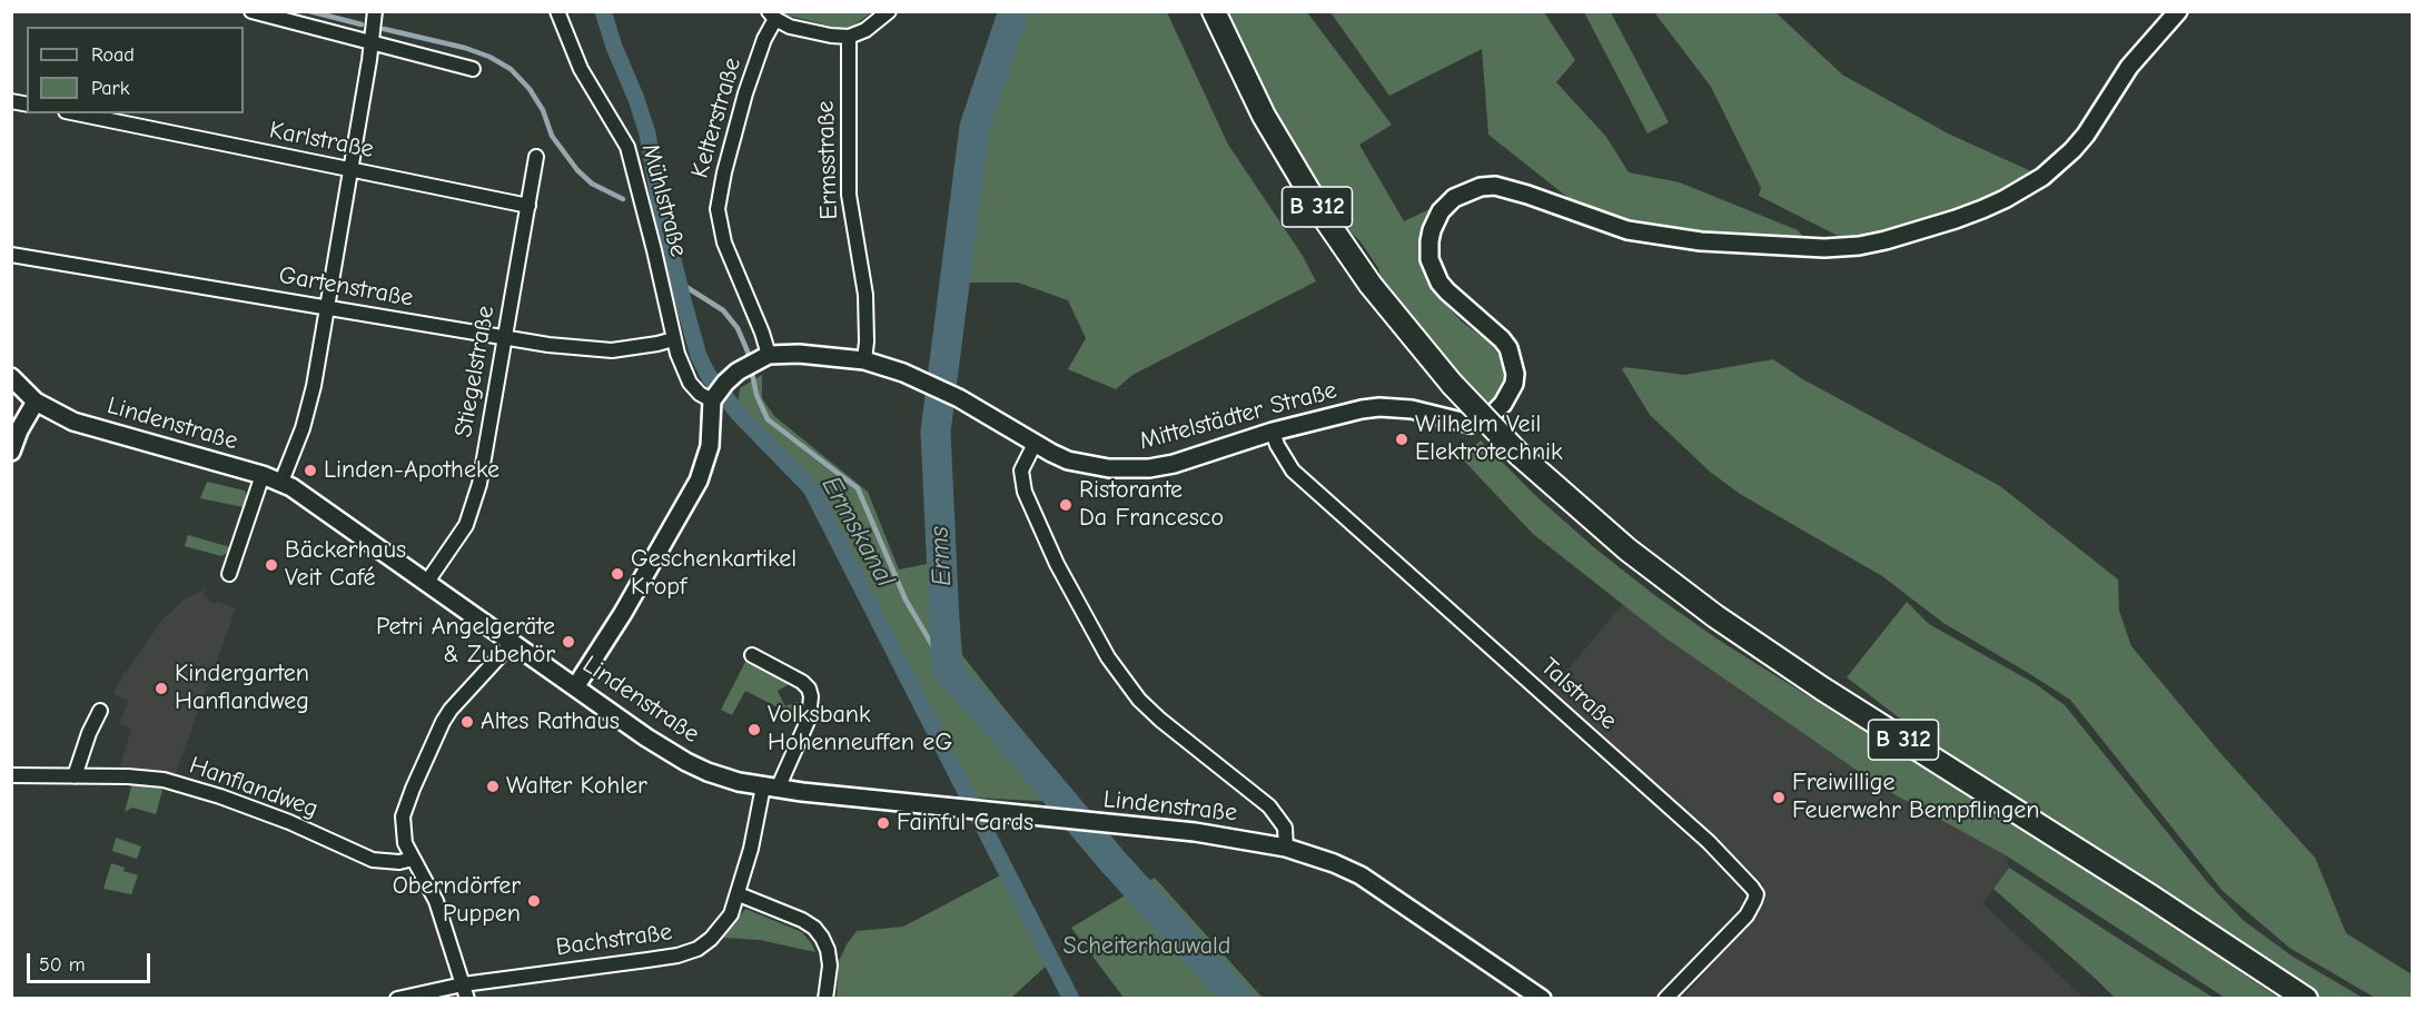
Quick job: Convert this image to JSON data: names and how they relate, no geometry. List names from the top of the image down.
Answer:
{
  "streets": {
    "highway": ["B 312"],
    "street": [
      "Kelterstraße",
      "Karlstraße",
      "Ermsstraße",
      "Mühlstraße",
      "Gartenstraße",
      "Stiegelstraße",
      "Mittelstädter Straße",
      "Lindenstraße",
      "Talstraße",
      "Hanflandweg",
      "Bachstraße"
    ]
  },
  "crossings": [
    ["Kelterstraße", "Mittelstädter Straße"],
    ["Karlstraße", "Stiegelstraße"],
    ["Ermsstraße", "Mittelstädter Straße"],
    ["Mühlstraße", "Gartenstraße"],
    ["Mühlstraße", "Mittelstädter Straße"],
    ["Gartenstraße", "Stiegelstraße"],
    ["Stiegelstraße", "Lindenstraße"],
    ["Mittelstädter Straße", "Talstraße"],
    ["Lindenstraße", "Bachstraße"]
  ],
  "water": ["Ermskanal", "Erms"],
  "parks": ["Scheiterhauwald"],
  "places": [
    "Wilhelm Veil Elektrotechnik",
    "Linden-Apotheke",
    "Ristorante Da Francesco",
    "Bäckerhaus Veit Café",
    "Geschenkartikel Kropf",
    "Petri Angelgeräte & Zubehör",
    "Kindergarten Hanflandweg",
    "Altes Rathaus",
    "Volksbank Hohenneuffen eG",
    "Walter Kohler",
    "Freiwillige Feuerwehr Bempflingen",
    "Fainful Cards",
    "Oberndörfer Puppen"
  ],
  "legend": ["Road", "Park"],
  "scale_bar": "50 m"
}
